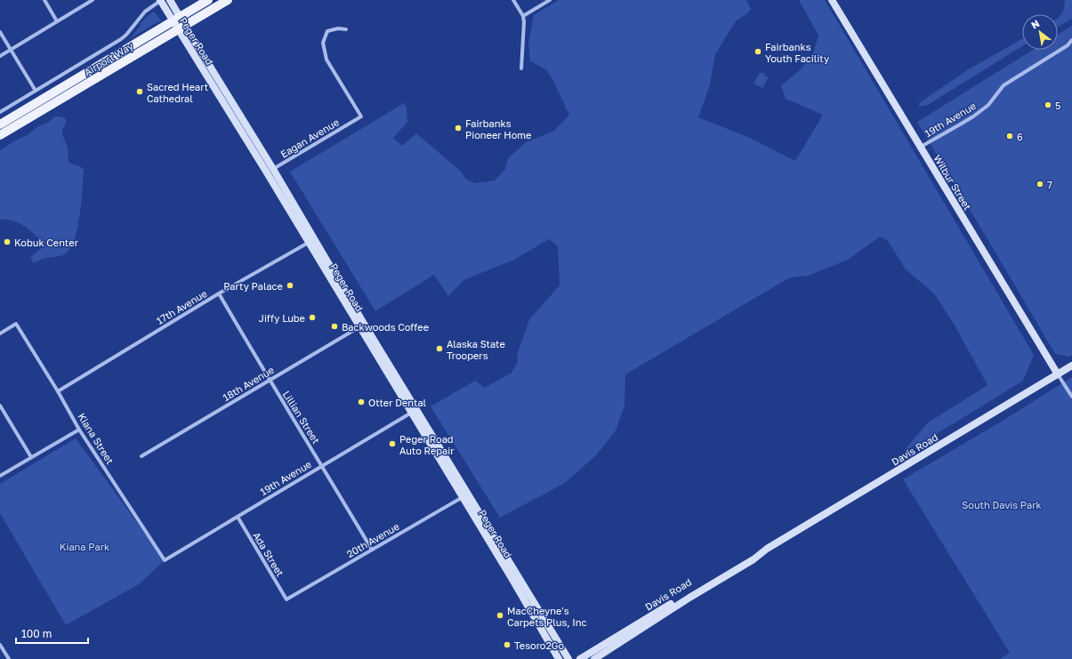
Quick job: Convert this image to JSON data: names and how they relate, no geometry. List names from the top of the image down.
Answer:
{
  "streets": {
    "main road": ["Airport Way"],
    "street": [
      "Peger Road",
      "19th Avenue",
      "Eagan Avenue",
      "Wilbur Street",
      "17th Avenue",
      "18th Avenue",
      "Lillian Street",
      "Kiana Street",
      "Davis Road",
      "20th Avenue",
      "Ada Street"
    ]
  },
  "crossings": [
    ["Peger Road", "Airport Way"],
    ["Peger Road", "19th Avenue"],
    ["Peger Road", "Eagan Avenue"],
    ["Peger Road", "17th Avenue"],
    ["Peger Road", "18th Avenue"],
    ["Peger Road", "20th Avenue"],
    ["19th Avenue", "Wilbur Street"],
    ["19th Avenue", "Lillian Street"],
    ["19th Avenue", "Kiana Street"],
    ["19th Avenue", "Ada Street"],
    ["Wilbur Street", "Davis Road"],
    ["17th Avenue", "Lillian Street"],
    ["17th Avenue", "Kiana Street"],
    ["18th Avenue", "Lillian Street"],
    ["Lillian Street", "20th Avenue"],
    ["20th Avenue", "Ada Street"]
  ],
  "parks": ["South Davis Park", "Kiana Park"],
  "places": [
    "Fairbanks Youth Facility",
    "Sacred Heart Cathedral",
    "5",
    "Fairbanks Pioneer Home",
    "6",
    "7",
    "Kobuk Center",
    "Party Palace",
    "Jiffy Lube",
    "Backwoods Coffee",
    "Alaska State Troopers",
    "Otter Dental",
    "Peger Road Auto Repair",
    "MacCheyne's Carpets Plus, Inc",
    "Tesoro2Go"
  ],
  "scale_bar": "100 m",
  "north": "top left"
}
